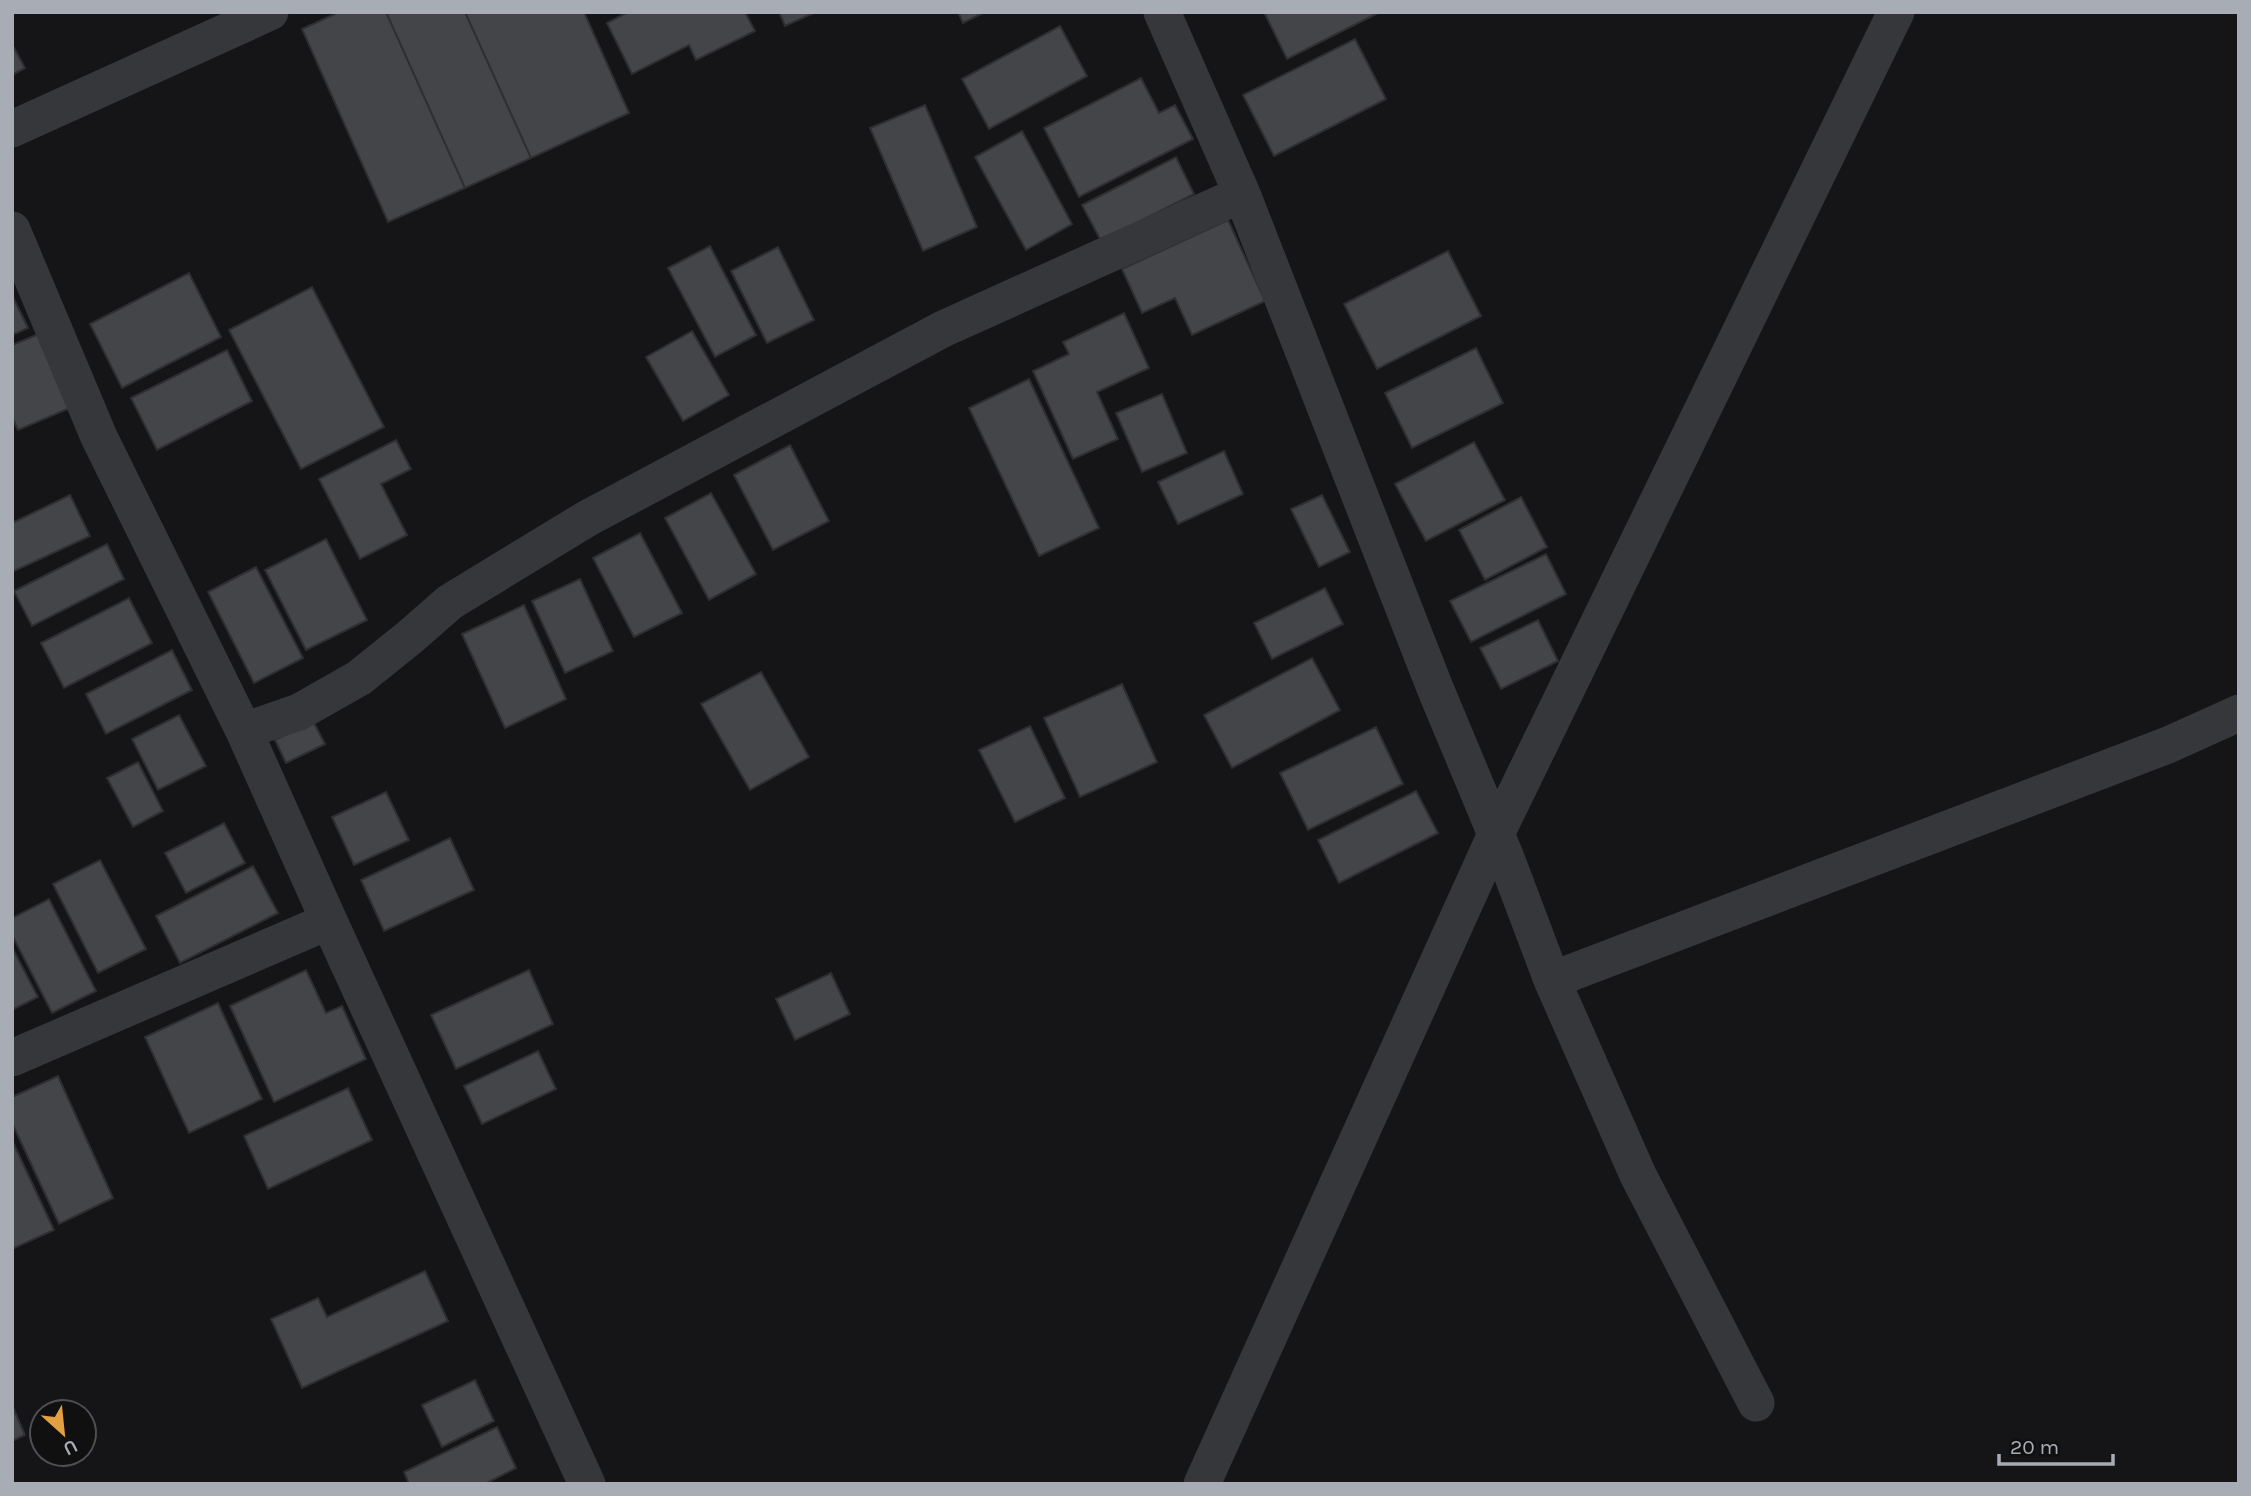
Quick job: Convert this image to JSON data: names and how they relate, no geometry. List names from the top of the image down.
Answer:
{
  "scale_bar": "20 m",
  "north": "bottom right"
}
